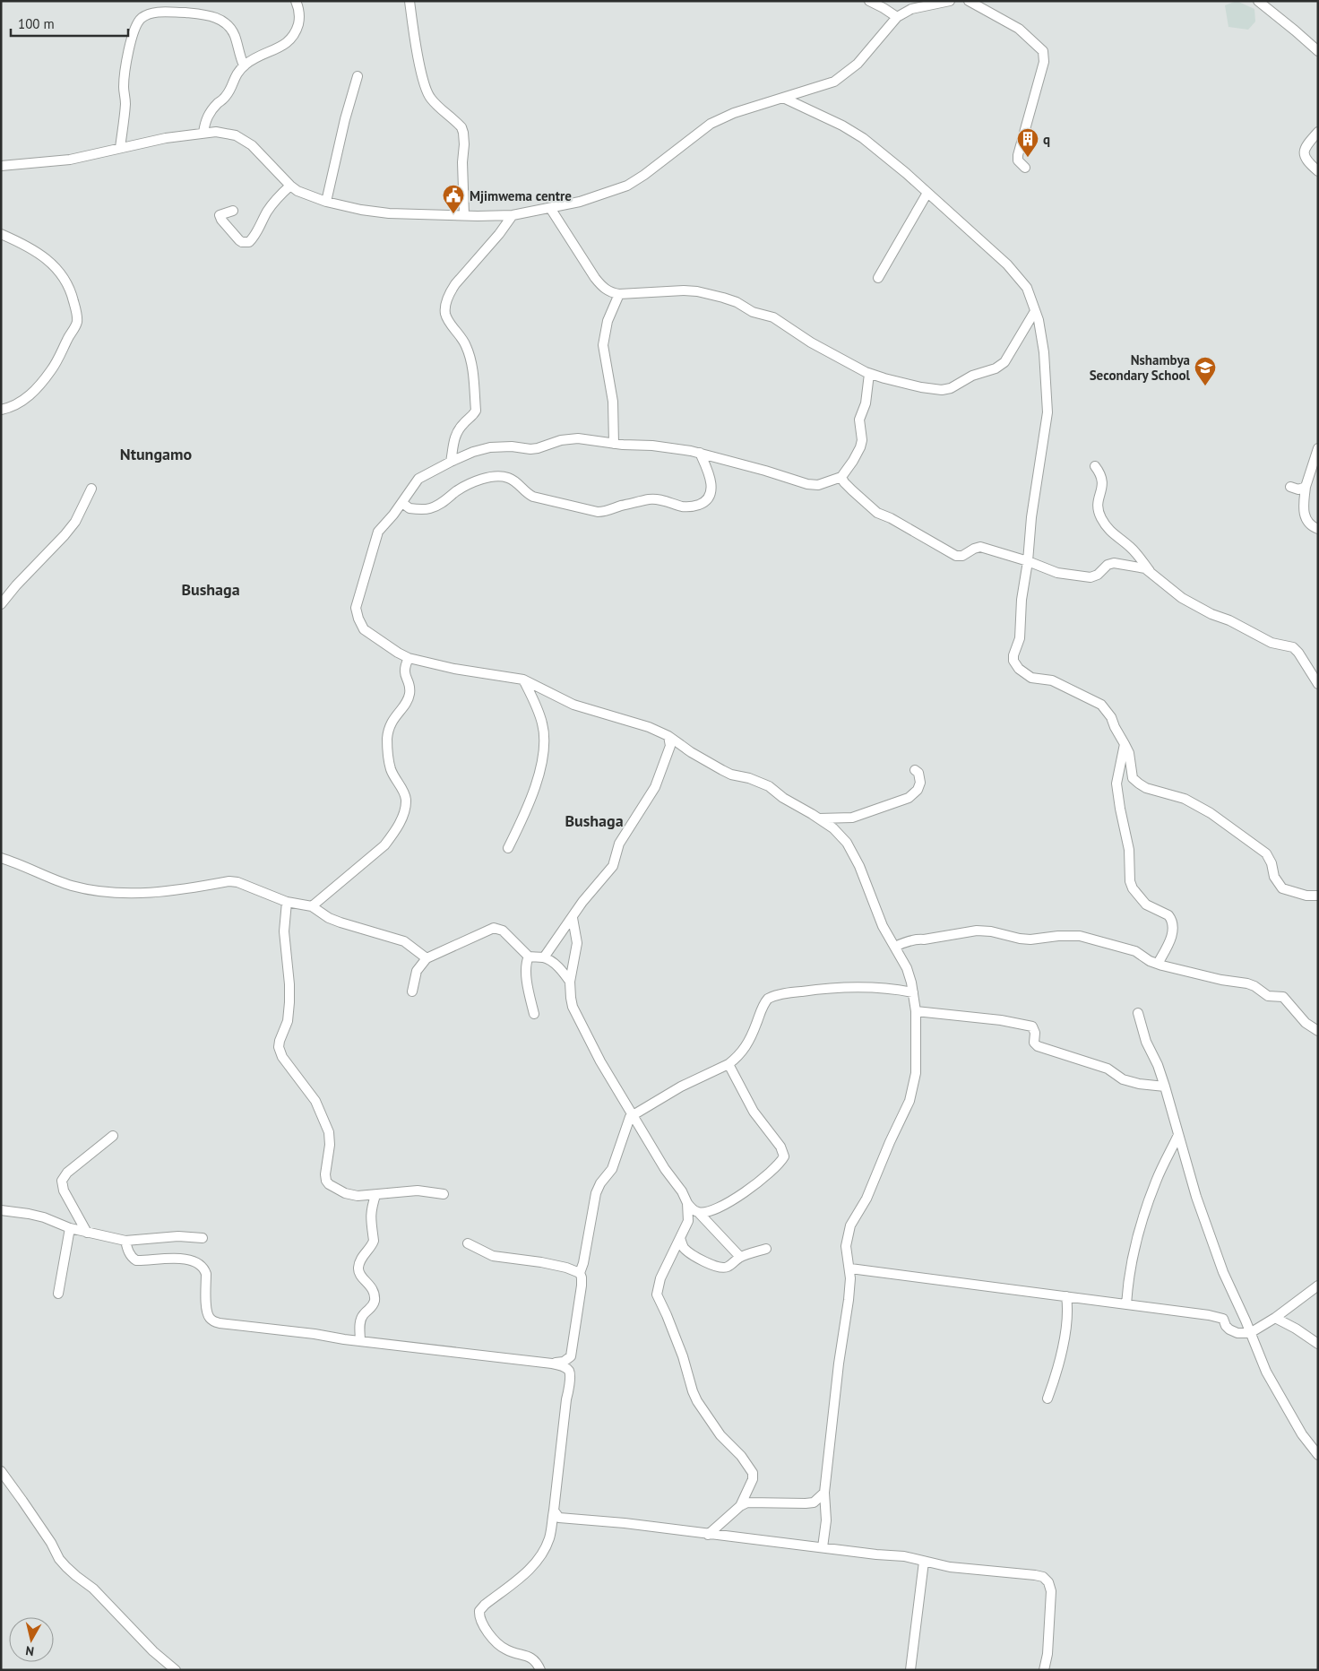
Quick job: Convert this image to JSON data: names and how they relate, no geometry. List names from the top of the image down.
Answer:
{
  "districts": ["Ntungamo", "Bushaga", "Bushaga"],
  "places": {
    "building": ["q"],
    "public building": ["Mjimwema centre"],
    "school or university": ["Nshambya Secondary School"]
  },
  "scale_bar": "100 m",
  "north": "bottom"
}
